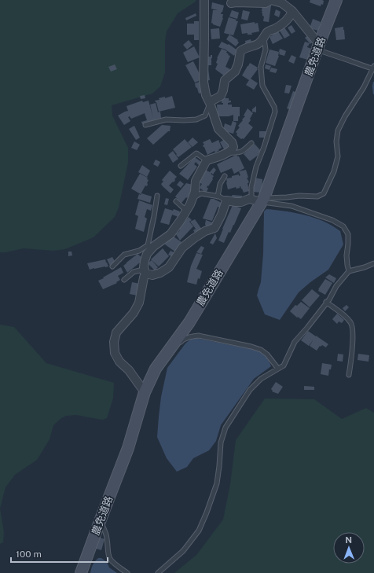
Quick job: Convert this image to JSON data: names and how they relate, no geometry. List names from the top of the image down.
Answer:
{
  "streets": {
    "street": ["農免道路"]
  },
  "scale_bar": "100 m",
  "north": "top"
}
